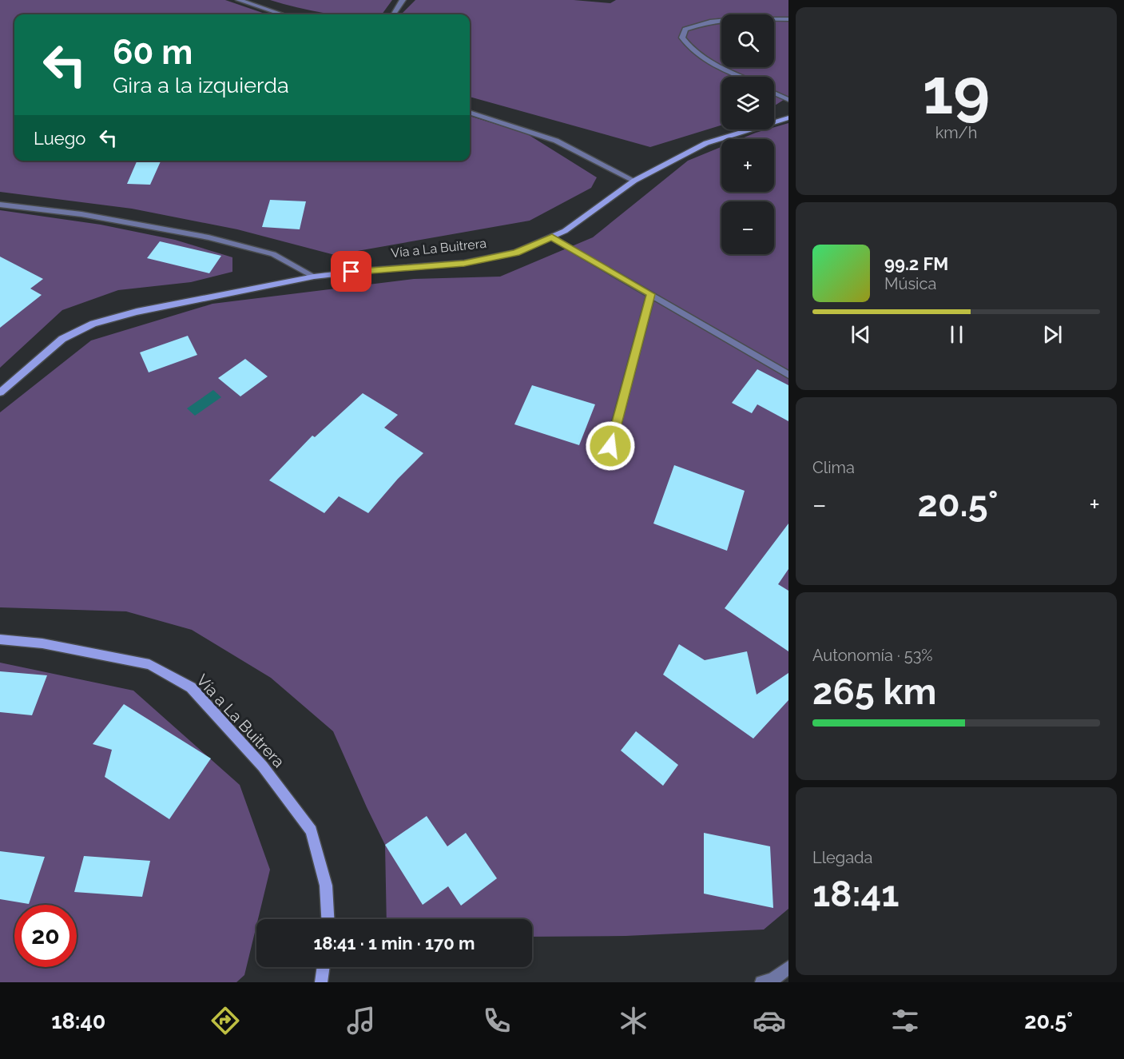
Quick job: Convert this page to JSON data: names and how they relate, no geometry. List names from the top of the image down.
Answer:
{
  "streets": {
    "street": ["Vía a La Buitrera"]
  },
  "page": {
    "tile": [
      ["19", "km/h"],
      "Clima",
      ["Autonomía · 53%", "265 km"],
      ["Llegada", "18:41"]
    ],
    "map_buttons": ["+", "−"],
    "turn": ["60 m", "Gira a la izquierda"],
    "then": "Luego",
    "song": ["99.2 FM", "Música"],
    "heat": ["−", "20.5°", "+"],
    "limit": "20",
    "trip": "18:41 · 1 min · 170 m",
    "tabs": ["18:40", "20.5°"]
  }
}
